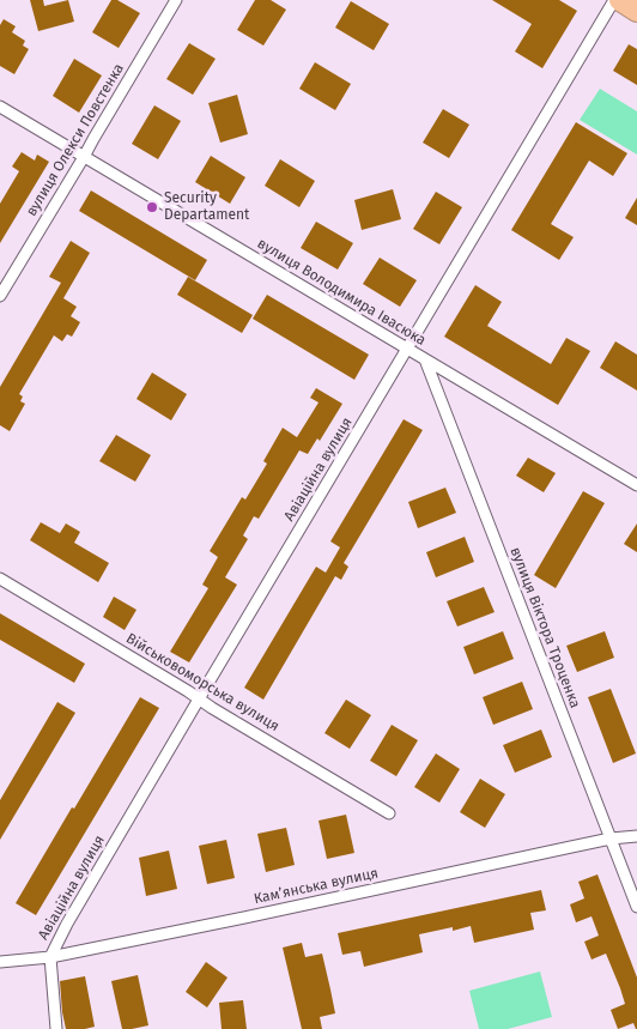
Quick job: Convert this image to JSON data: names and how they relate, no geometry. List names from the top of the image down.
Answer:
{
  "streets": {
    "street": [
      "вулиця Олекси Повстенка",
      "вулиця Володимира Івасюка",
      "Авіаційна вулиця",
      "вулиця Віктора Троценка",
      "Військовоморська вулиця",
      "Камʼянська вулиця"
    ]
  },
  "crossings": [
    ["вулиця Олекси Повстенка", "вулиця Володимира Івасюка"],
    ["вулиця Володимира Івасюка", "Авіаційна вулиця"],
    ["вулиця Володимира Івасюка", "вулиця Віктора Троценка"],
    ["Авіаційна вулиця", "Військовоморська вулиця"],
    ["Авіаційна вулиця", "Камʼянська вулиця"],
    ["вулиця Віктора Троценка", "Камʼянська вулиця"]
  ],
  "places": ["Security Departament"]
}
